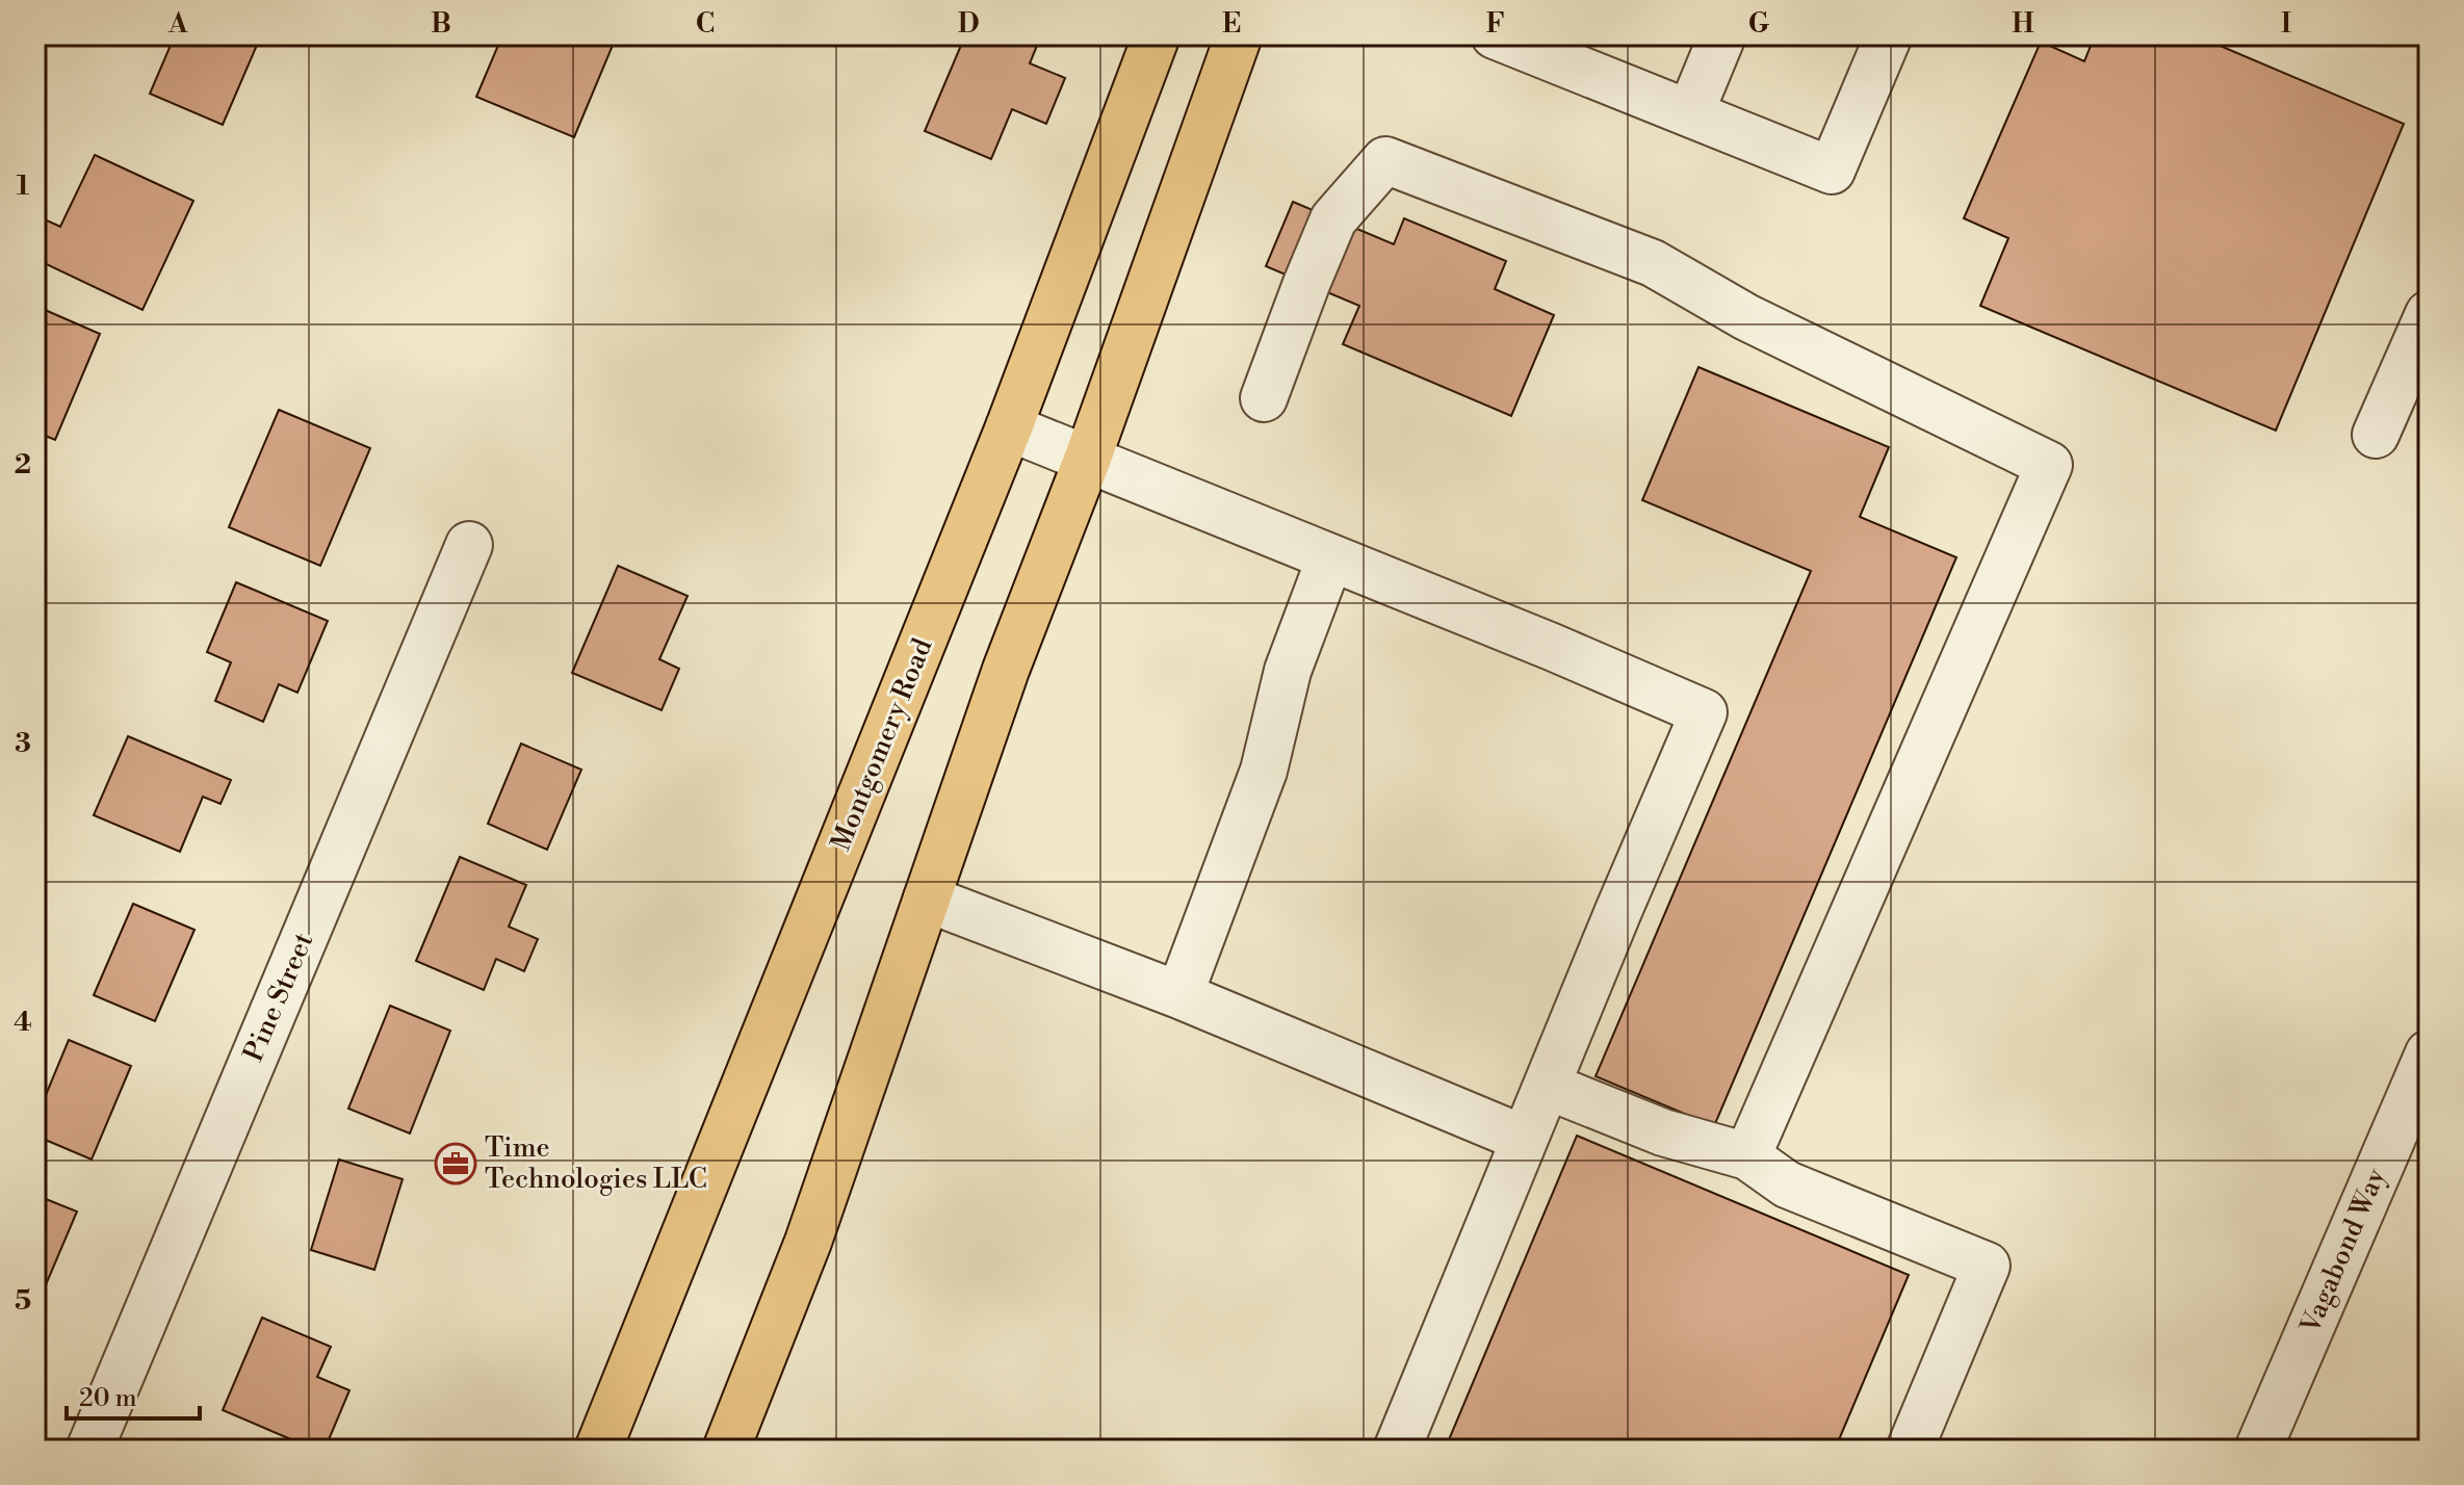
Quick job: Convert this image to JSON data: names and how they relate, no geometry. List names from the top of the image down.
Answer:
{
  "streets": {
    "main road": ["Montgomery Road"],
    "street": ["Pine Street", "Vagabond Way"]
  },
  "places": {
    "office": ["Time Technologies LLC"]
  },
  "scale_bar": "20 m",
  "grid": {
    "columns": [
      "A",
      "B",
      "C",
      "D",
      "E",
      "F",
      "G",
      "H",
      "I"
    ],
    "rows": [
      "1",
      "2",
      "3",
      "4",
      "5"
    ]
  }
}
